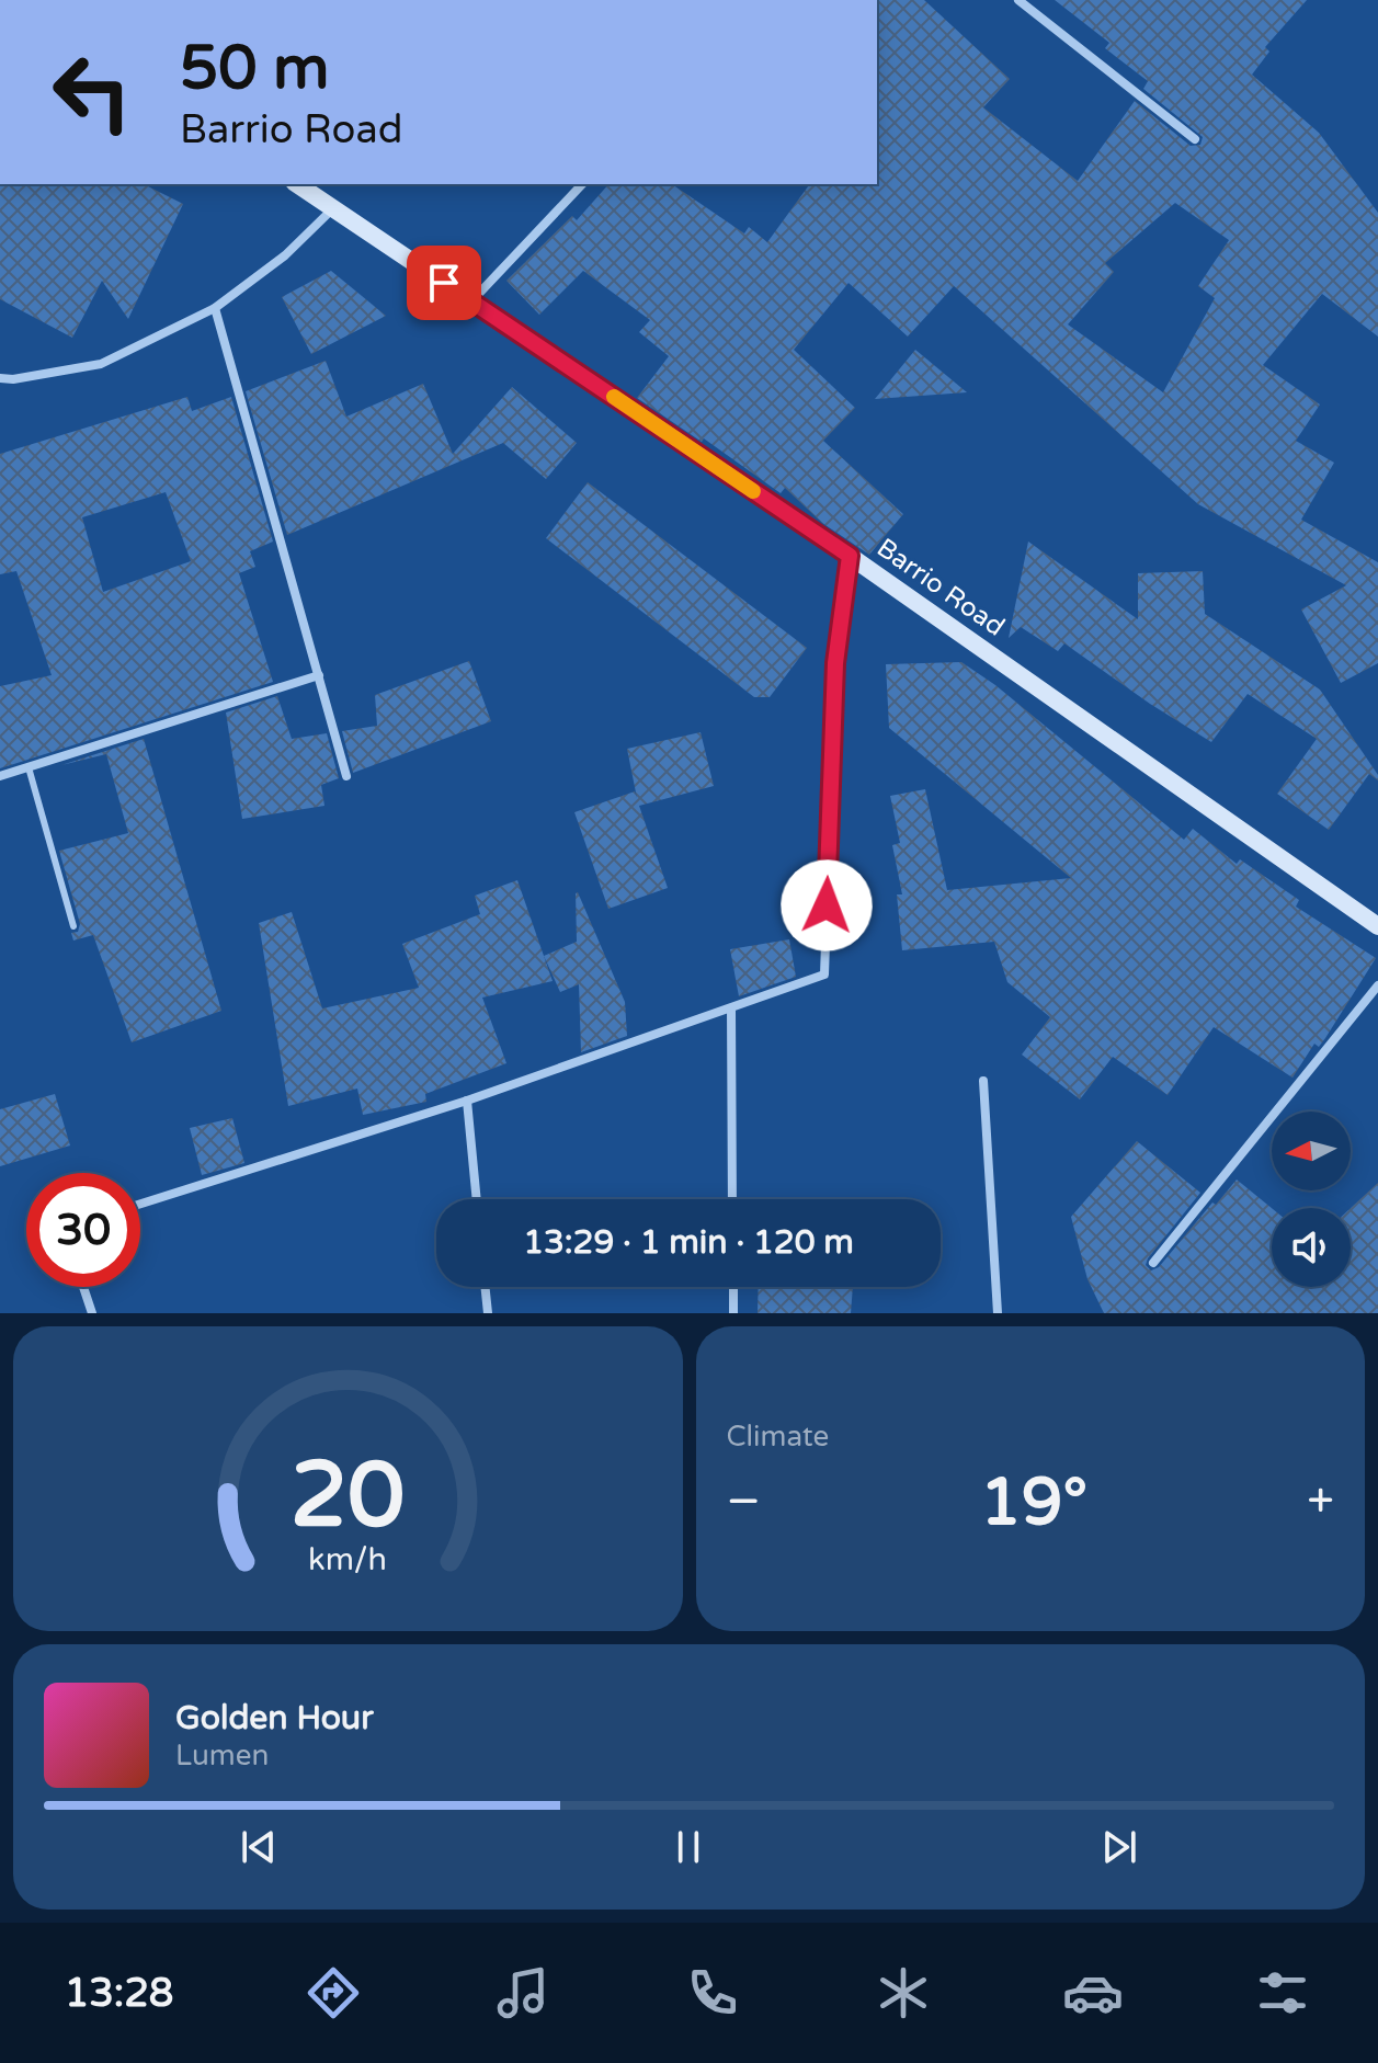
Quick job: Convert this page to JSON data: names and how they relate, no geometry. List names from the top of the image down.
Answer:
{
  "streets": {
    "street": ["Barrio Road"]
  },
  "north": "left",
  "page": {
    "turn": ["50 m", "Barrio Road"],
    "limit": "30",
    "trip": "13:29 · 1 min · 120 m",
    "tile": "Climate",
    "heat": ["−", "19°", "+"],
    "song": ["Golden Hour", "Lumen"],
    "tabs": "13:28",
    "gauge": ["20", "km/h"]
  }
}
